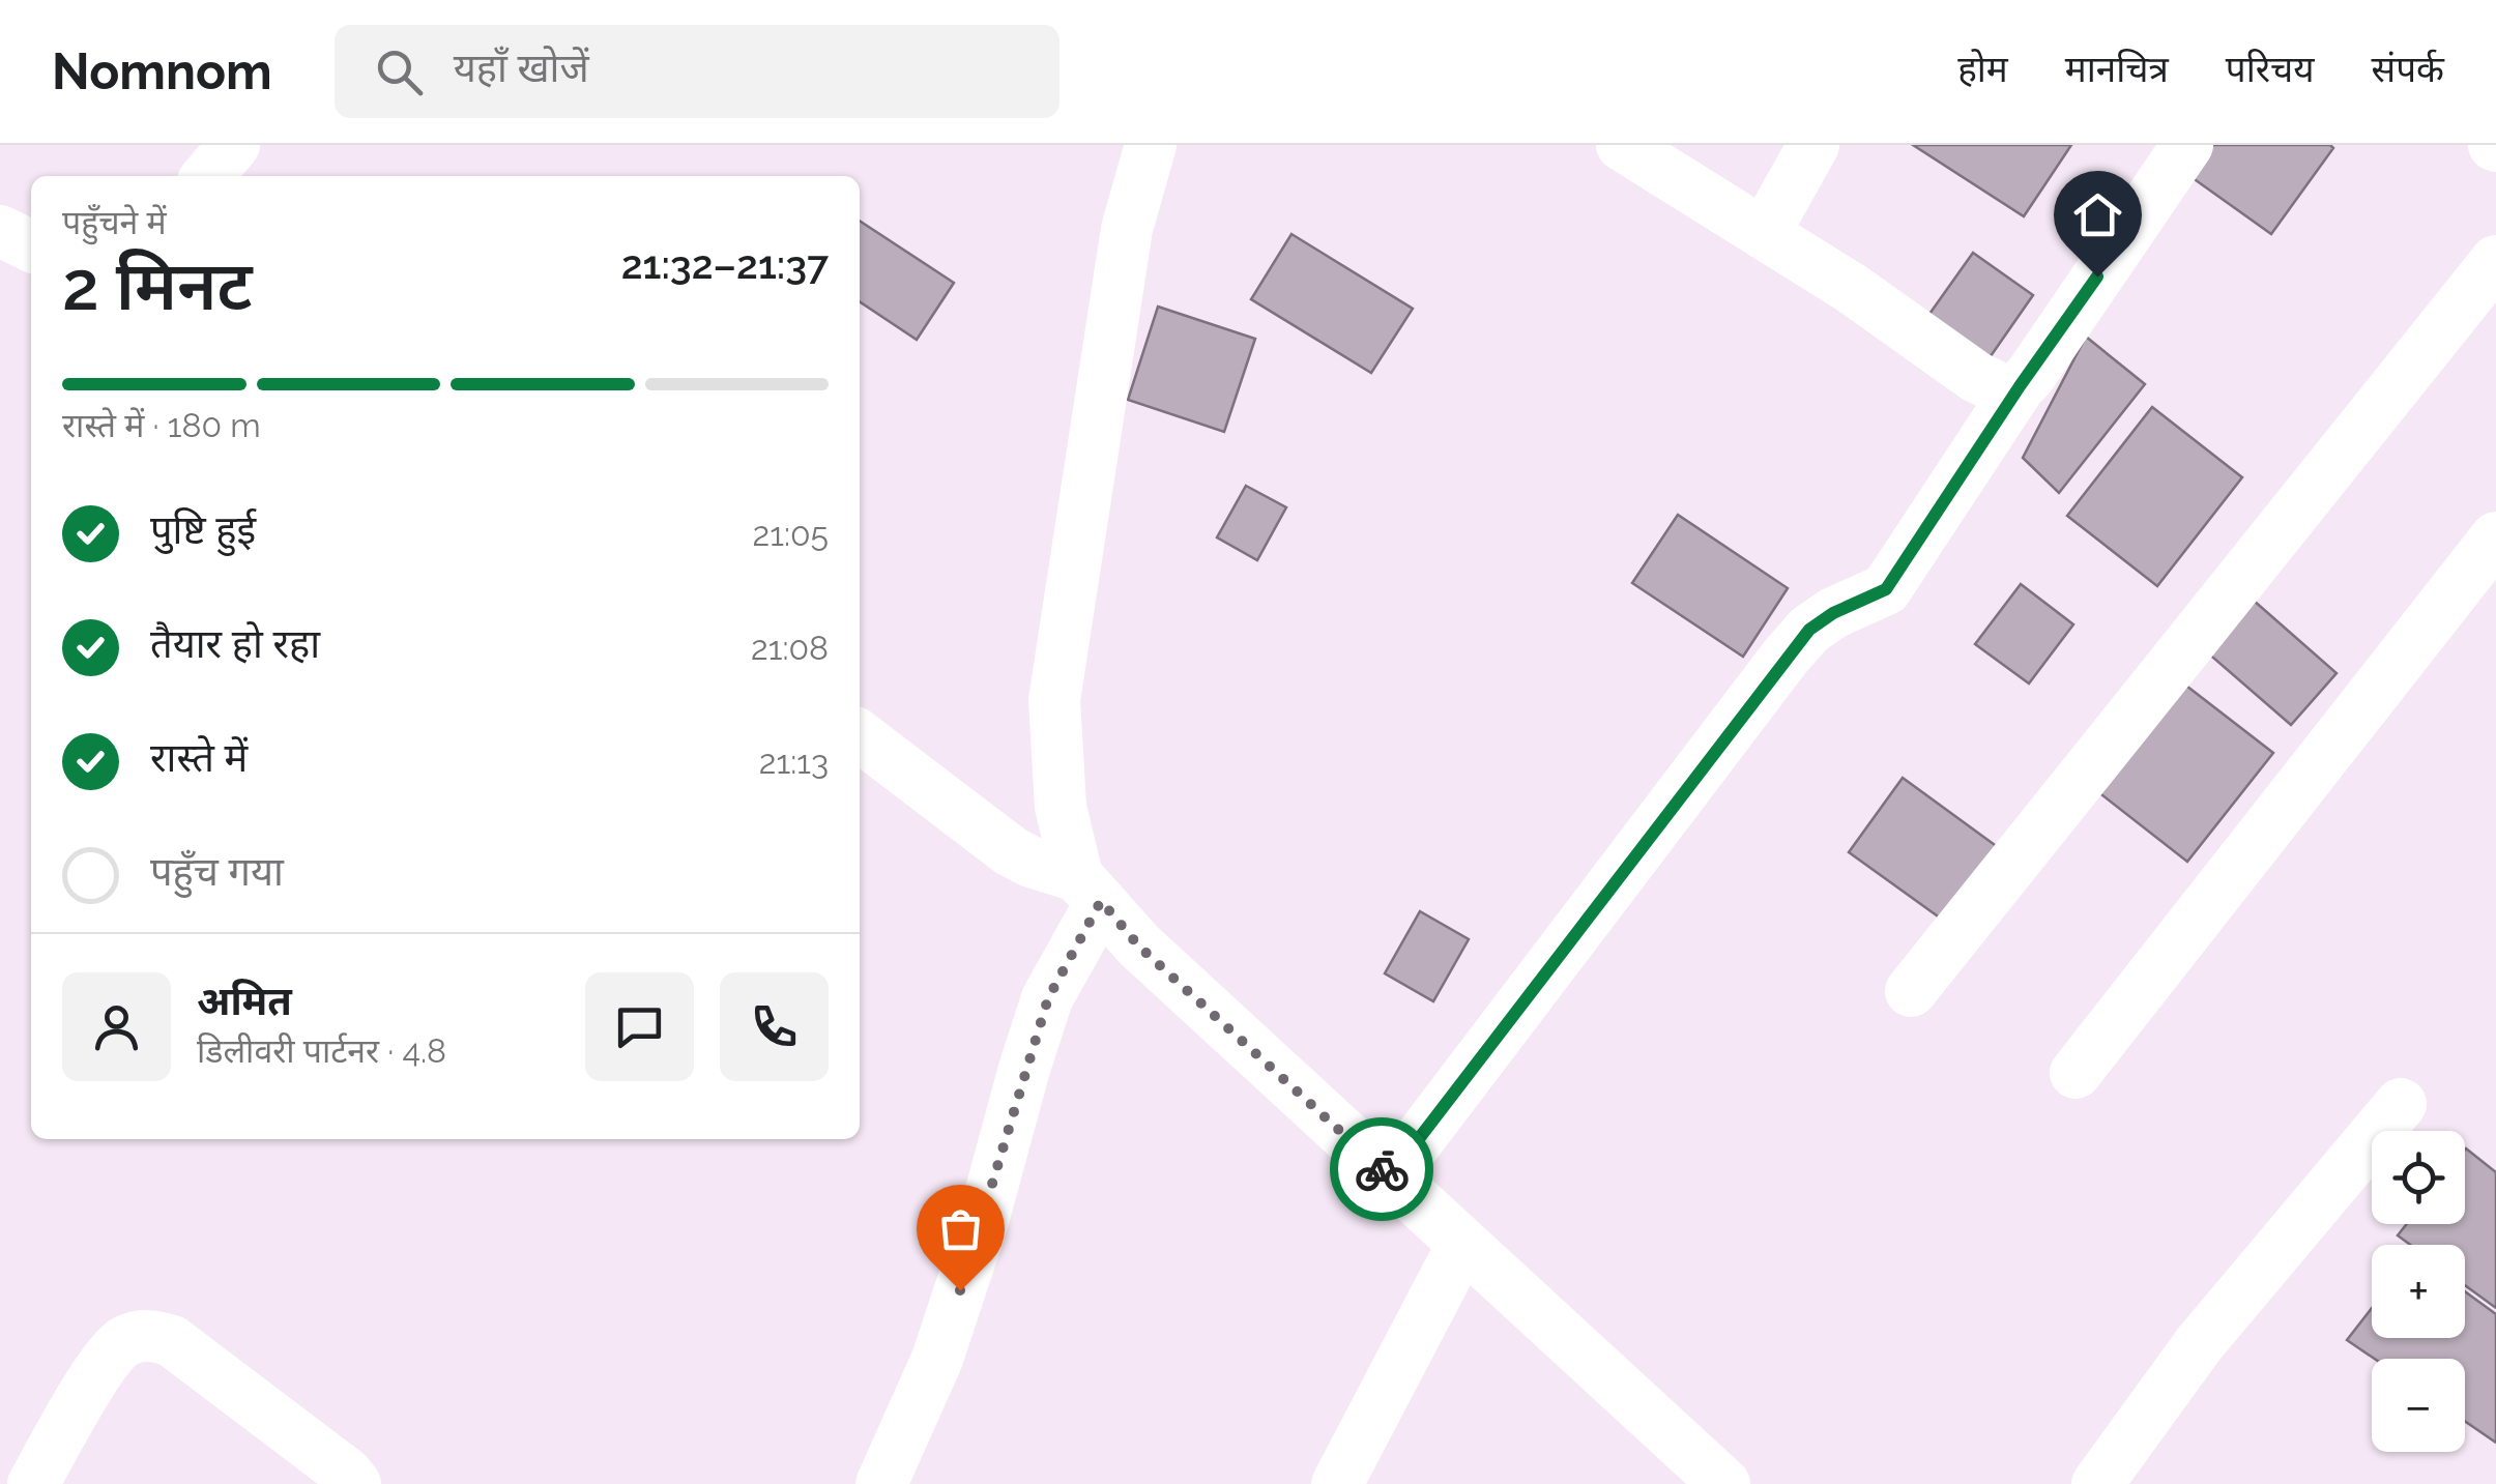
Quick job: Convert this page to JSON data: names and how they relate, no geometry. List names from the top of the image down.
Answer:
{
  "page": {
    "header": "Nomnom",
    "search": "यहाँ खोजें",
    "nav": [
      "होम",
      "मानचित्र",
      "परिचय",
      "संपर्क"
    ],
    "heading": ["2 मिनट", "पहुँचने में", "21:32–21:37"],
    "panel": ["अमित", "डिलीवरी पार्टनर · 4.8"],
    "bar": "रास्ते में · 180 m",
    "list": [
      ["पुष्टि हुई", "21:05"],
      ["तैयार हो रहा", "21:08"],
      ["रास्ते में", "21:13"],
      "पहुँच गया"
    ],
    "map_buttons": ["+", "−"]
  }
}
